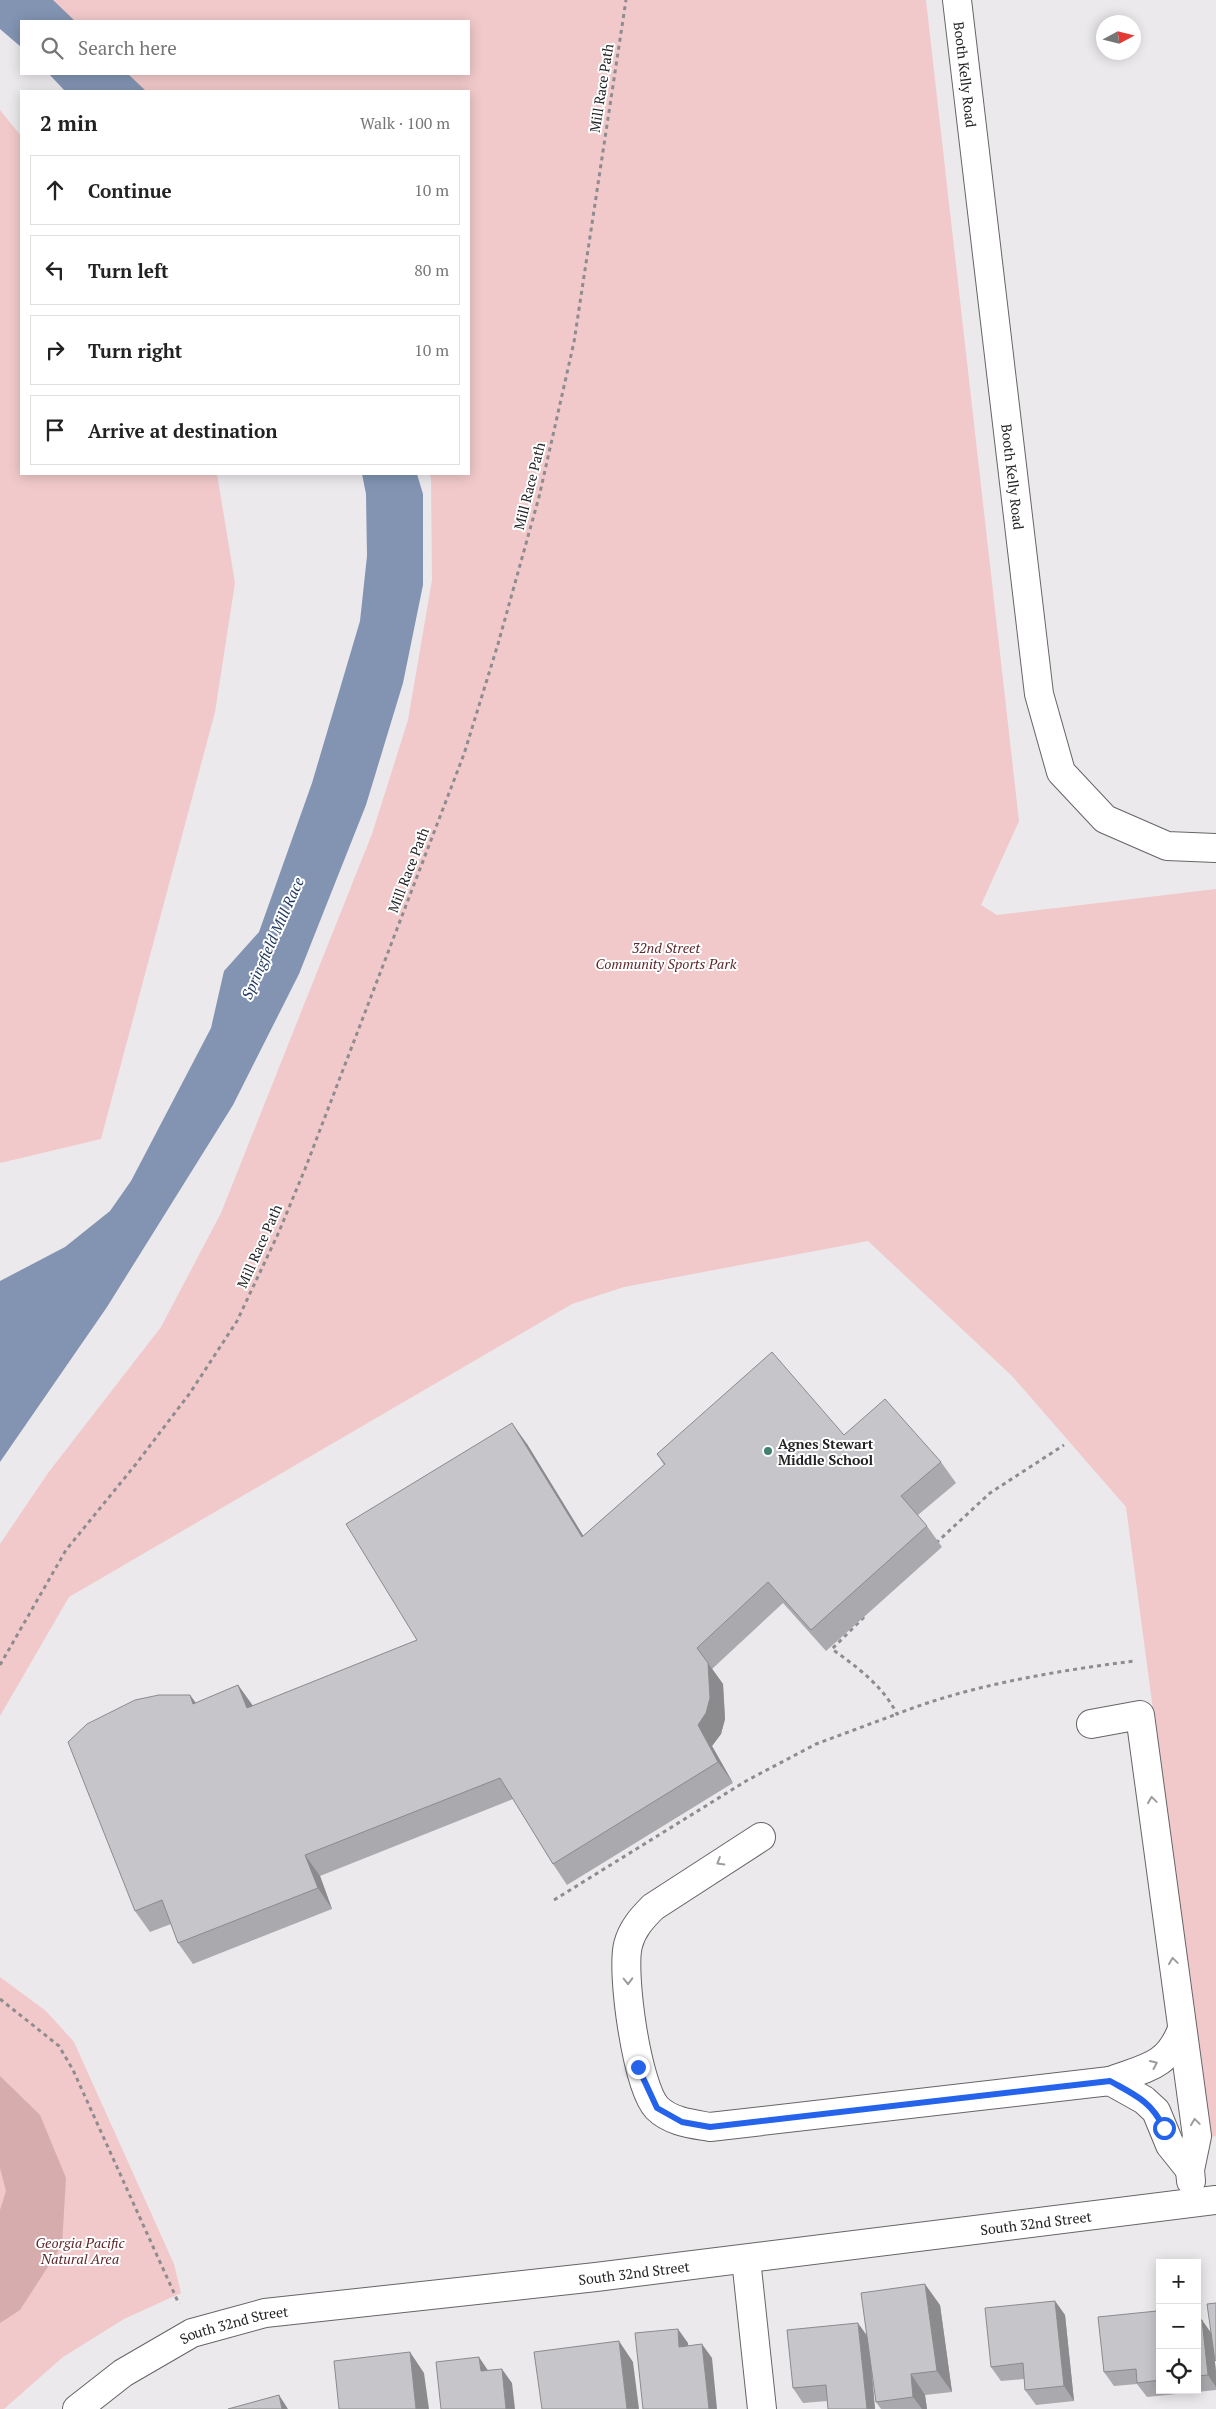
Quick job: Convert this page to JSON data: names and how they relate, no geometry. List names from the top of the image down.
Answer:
{
  "streets": {
    "street": ["Booth Kelly Road", "South 32nd Street"],
    "path": ["Mill Race Path"]
  },
  "water": ["Springfield Mill Race"],
  "parks": ["32nd Street Community Sports Park", "Georgia Pacific Natural Area"],
  "places": ["Agnes Stewart Middle School"],
  "north": "right",
  "page": {
    "search": "Search here",
    "heading": ["2 min", "Walk · 100 m"],
    "list": [
      ["Continue", "10 m"],
      ["Turn left", "80 m"],
      ["Turn right", "10 m"],
      "Arrive at destination"
    ],
    "map_buttons": ["+", "−"]
  }
}
